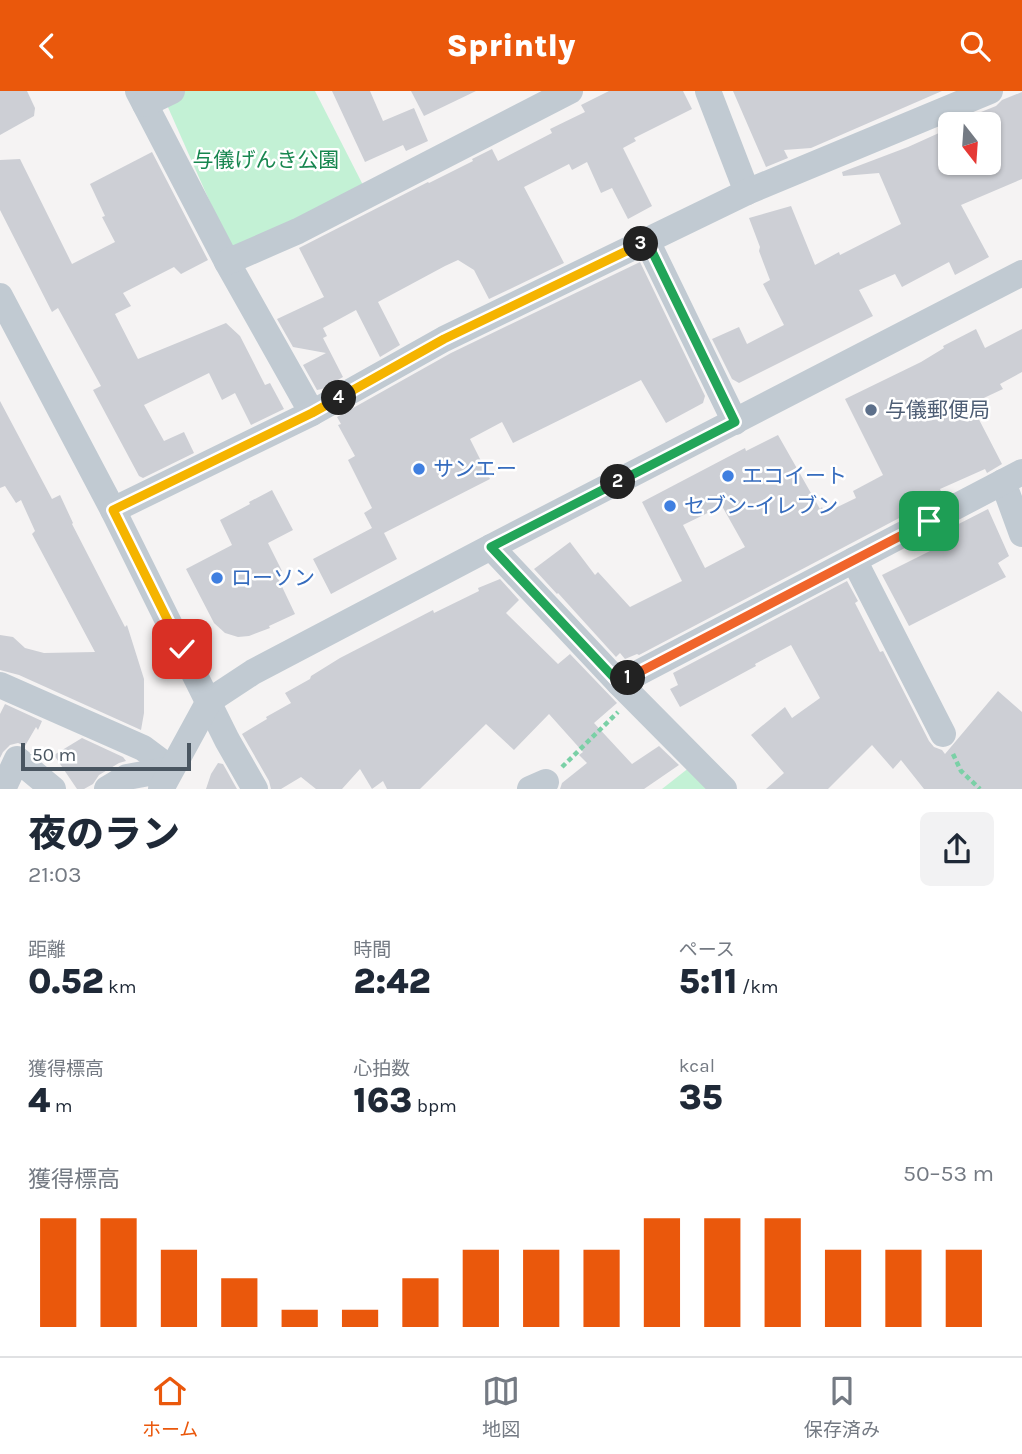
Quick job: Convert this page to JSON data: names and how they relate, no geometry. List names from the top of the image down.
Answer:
{
  "parks": ["与儀げんき公園"],
  "places": [
    "与儀郵便局",
    "サンエー",
    "エコイート",
    "セブン-イレブン",
    "ローソン"
  ],
  "scale_bar": "50 m",
  "north": "bottom",
  "page": {
    "header": "Sprintly",
    "pins": [
      "3",
      "4",
      "2",
      "1"
    ],
    "scale": "50 m",
    "heading": ["夜のラン", "21:03"],
    "stats": [
      ["距離", "0.52 km"],
      ["時間", "2:42"],
      ["ペース", "5:11 /km"],
      ["獲得標高", "4 m"],
      ["心拍数", "163 bpm"],
      ["kcal", "35"]
    ],
    "chart": ["獲得標高", "50–53 m"],
    "tabs": ["ホーム", "地図", "保存済み"]
  }
}
